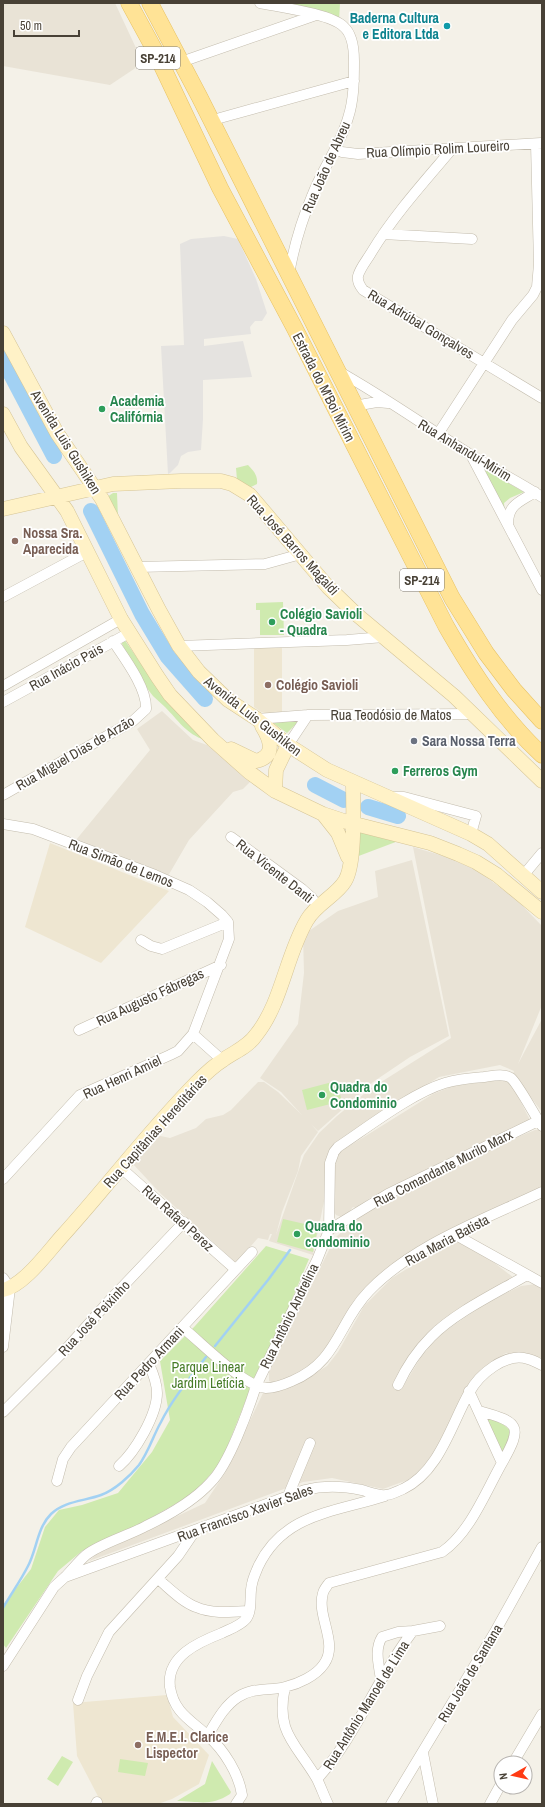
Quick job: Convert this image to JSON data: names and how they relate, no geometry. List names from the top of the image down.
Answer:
{
  "streets": {
    "main road": [
      "SP-214",
      "Estrada do M'Boi Mirim",
      "Avenida Luis Gushiken",
      "Rua José Barros Magaldi",
      "Rua Capitânias Hereditárias"
    ],
    "street": [
      "Rua Olímpio Rolim Loureiro",
      "Rua João de Abreu",
      "Rua Adrúbal Gonçalves",
      "Rua Anhanduí-Mirim",
      "Rua Inácio Pais",
      "Rua Teodósio de Matos",
      "Rua Miguel Dias de Arzão",
      "Rua Simão de Lemos",
      "Rua Vicente Danti",
      "Rua Augusto Fábregas",
      "Rua Henri Amiel",
      "Rua Comandante Murilo Marx",
      "Rua Rafael Perez",
      "Rua Maria Batista",
      "Rua Antônio Andrelina",
      "Rua José Peixinho",
      "Rua Pedro Armani",
      "Rua Francisco Xavier Sales",
      "Rua João de Santana",
      "Rua Antônio Manoel de Lima"
    ]
  },
  "crossings": [
    ["Rua Olímpio Rolim Loureiro", "Rua João de Abreu"],
    ["Rua Olímpio Rolim Loureiro", "Rua Adrúbal Gonçalves"],
    ["Rua João de Abreu", "Estrada do M'Boi Mirim"],
    ["Estrada do M'Boi Mirim", "Rua Anhanduí-Mirim"],
    ["Avenida Luis Gushiken", "Rua José Barros Magaldi"],
    ["Avenida Luis Gushiken", "Rua Teodósio de Matos"],
    ["Avenida Luis Gushiken", "Rua Capitânias Hereditárias"],
    ["Rua José Barros Magaldi", "Rua Teodósio de Matos"],
    ["Rua Inácio Pais", "Rua Miguel Dias de Arzão"],
    ["Rua Simão de Lemos", "Rua Henri Amiel"],
    ["Rua Vicente Danti", "Rua Capitânias Hereditárias"],
    ["Rua Augusto Fábregas", "Rua Henri Amiel"],
    ["Rua Capitânias Hereditárias", "Rua Rafael Perez"],
    ["Rua Comandante Murilo Marx", "Rua Antônio Andrelina"],
    ["Rua Rafael Perez", "Rua José Peixinho"],
    ["Rua Rafael Perez", "Rua Pedro Armani"],
    ["Rua Maria Batista", "Rua Antônio Andrelina"],
    ["Rua Antônio Andrelina", "Rua Francisco Xavier Sales"]
  ],
  "parks": ["Parque Linear Jardim Letícia"],
  "places": [
    "Baderna Cultura e Editora Ltda",
    "Academia Califórnia",
    "Nossa Sra. Aparecida",
    "Colégio Savioli - Quadra",
    "Colégio Savioli",
    "Sara Nossa Terra",
    "Ferreros Gym",
    "Quadra do Condominio",
    "Quadra do condominio",
    "E.M.E.I. Clarice Lispector"
  ],
  "scale_bar": "50 m",
  "north": "left"
}
